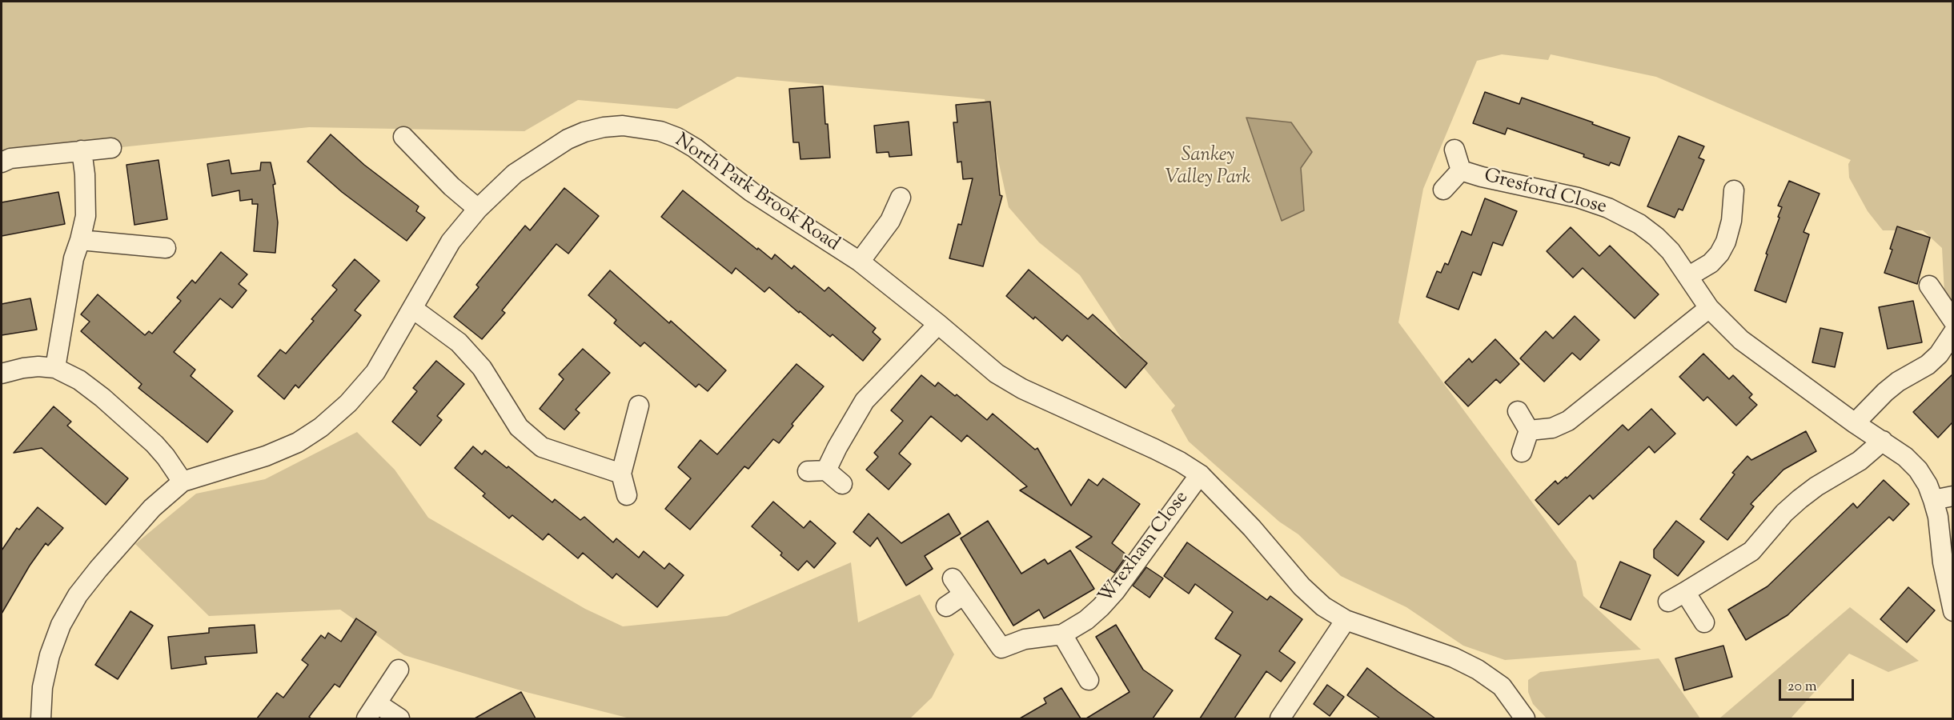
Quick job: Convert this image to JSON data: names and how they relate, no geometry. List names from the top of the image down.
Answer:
{
  "streets": {
    "street": ["Gresford Close", "North Park Brook Road", "Wrexham Close"]
  },
  "crossings": [
    ["North Park Brook Road", "Wrexham Close"]
  ],
  "parks": ["Sankey Valley Park"],
  "scale_bar": "20 m"
}
